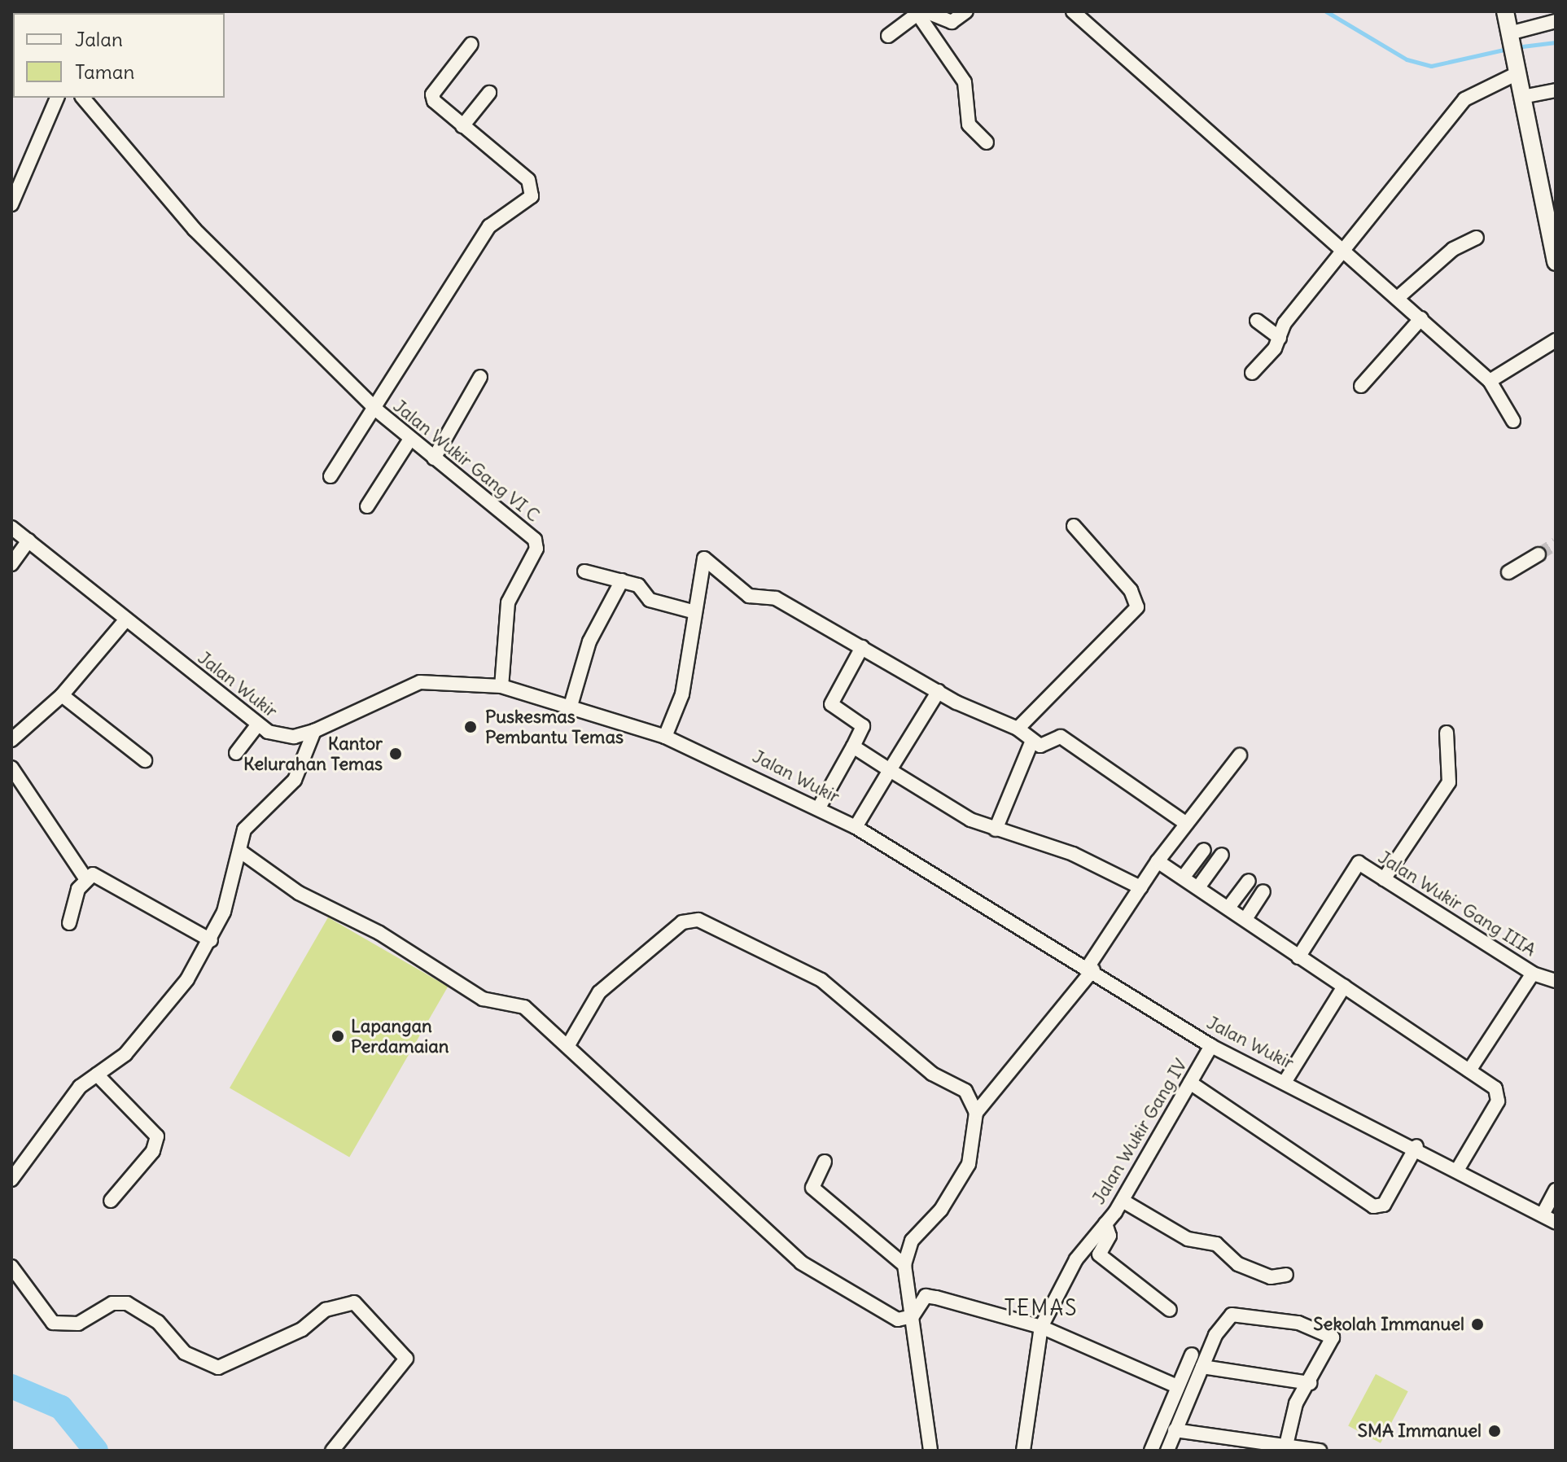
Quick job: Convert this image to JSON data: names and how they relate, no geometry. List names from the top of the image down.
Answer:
{
  "streets": {
    "street": [
      "Jalan Wukir Gang VI C",
      "Jalan Wukir",
      "Jalan Wukir Gang IIIA",
      "Jalan Wukir Gang IV"
    ]
  },
  "crossings": [
    ["Jalan Wukir Gang VI C", "Jalan Wukir"],
    ["Jalan Wukir", "Jalan Wukir Gang IV"]
  ],
  "districts": ["TEMAS"],
  "places": [
    "Puskesmas Pembantu Temas",
    "Kantor Kelurahan Temas",
    "Lapangan Perdamaian",
    "Sekolah Immanuel",
    "SMA Immanuel"
  ],
  "legend": ["Jalan", "Taman"]
}
